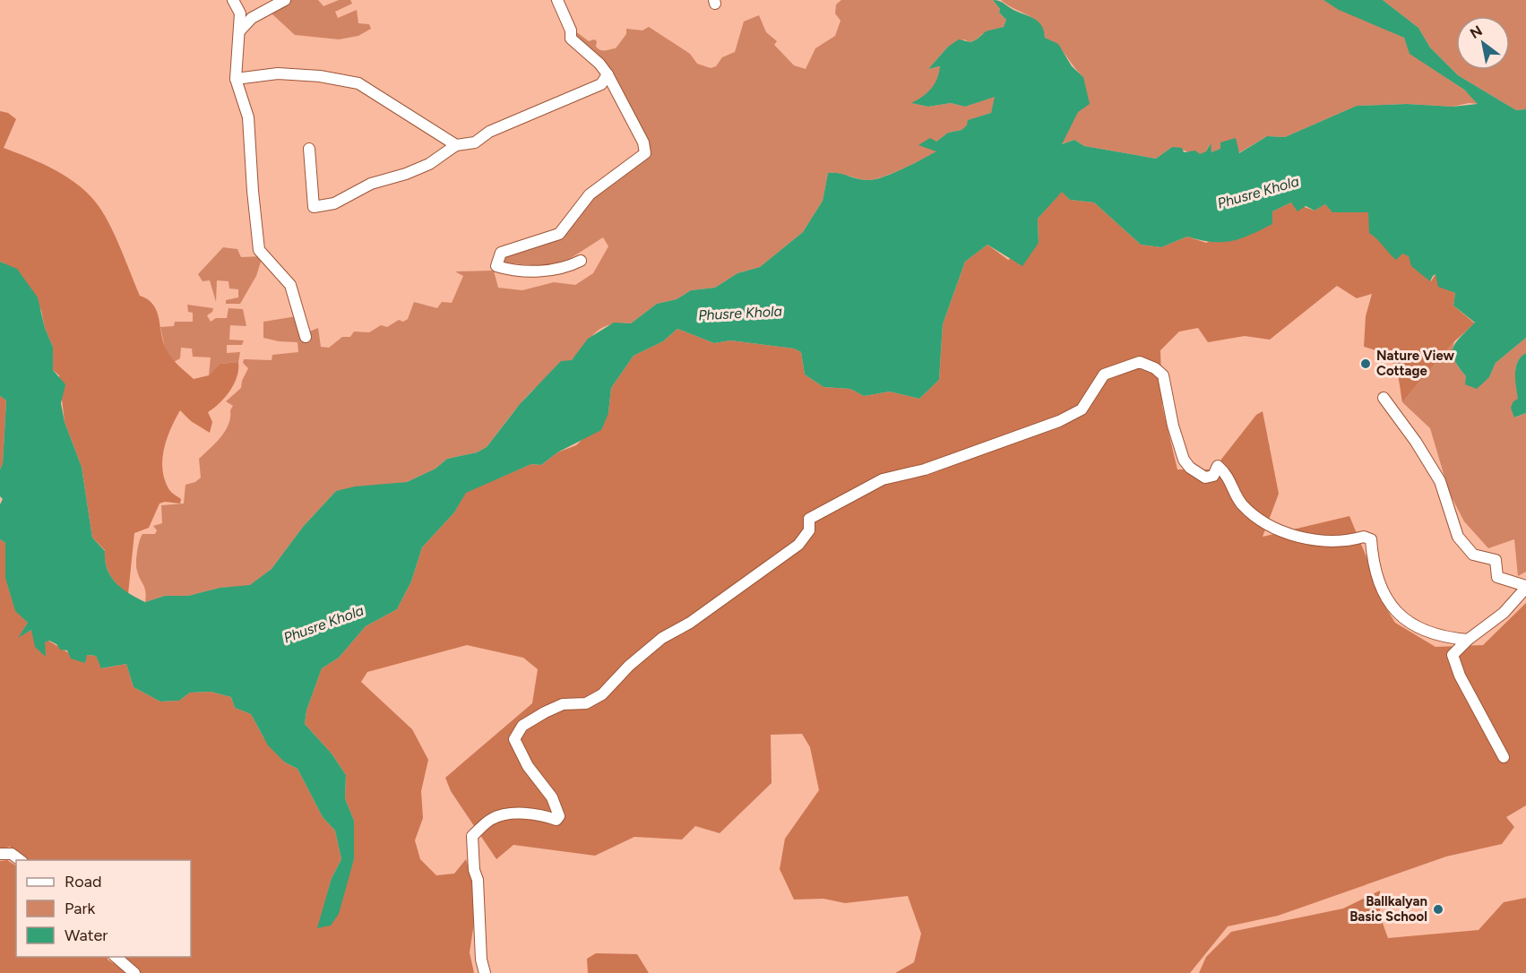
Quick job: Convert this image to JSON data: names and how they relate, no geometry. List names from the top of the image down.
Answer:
{
  "water": ["Phusre Khola"],
  "places": ["Nature View Cottage", "Ballkalyan Basic School"],
  "legend": ["Road", "Park", "Water"],
  "north": "top left"
}
